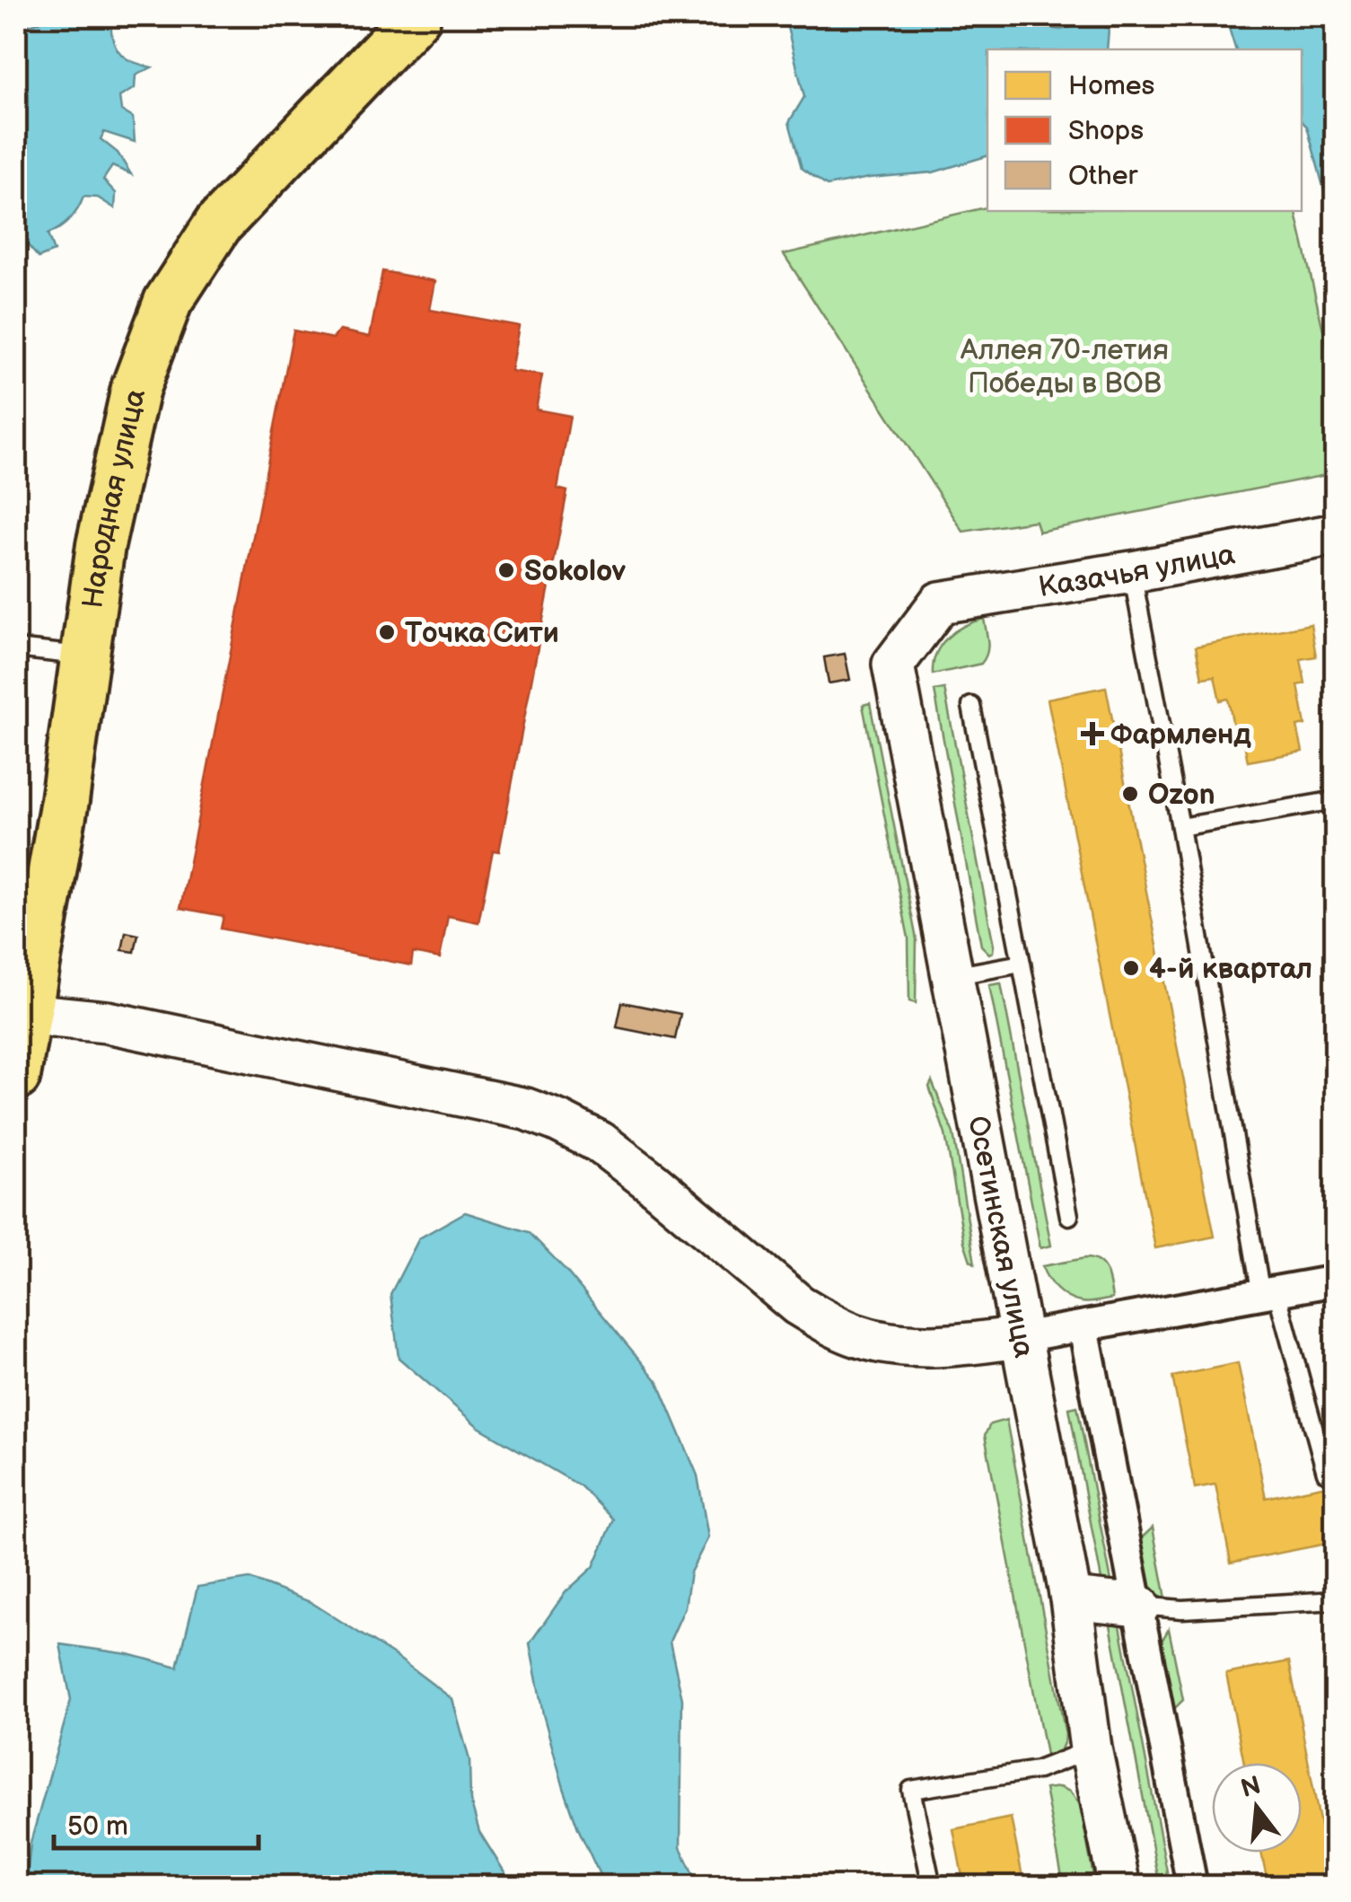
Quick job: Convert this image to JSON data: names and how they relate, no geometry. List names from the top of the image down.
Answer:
{
  "streets": {
    "main road": ["Народная улица"],
    "street": ["Казачья улица", "Осетинская улица"]
  },
  "crossings": [
    ["Казачья улица", "Осетинская улица"]
  ],
  "parks": ["Аллея 70-летия Победы в ВОВ"],
  "places": {
    "other": [
      "Sokolov",
      "Точка Сити",
      "Ozon",
      "4-й квартал"
    ],
    "health": ["Фармленд"]
  },
  "legend": ["Homes", "Shops", "Other"],
  "scale_bar": "50 m",
  "north": "top"
}
